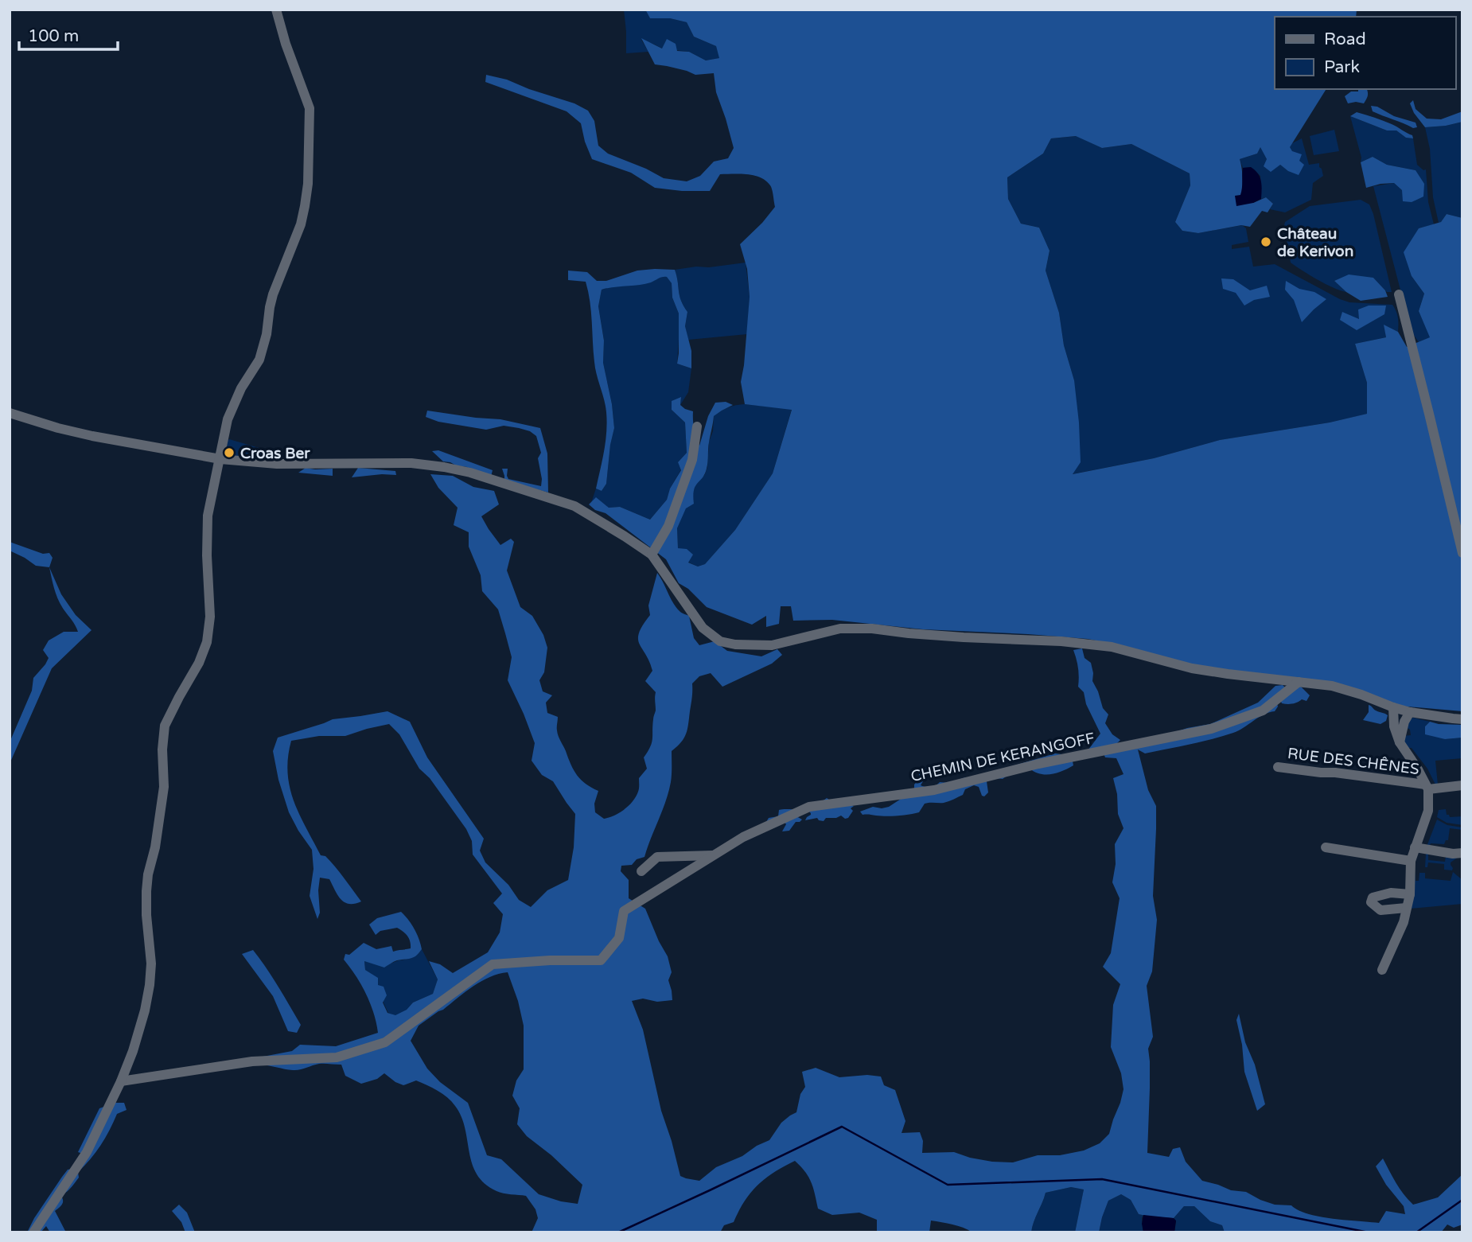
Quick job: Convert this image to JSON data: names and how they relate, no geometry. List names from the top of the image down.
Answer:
{
  "streets": {
    "street": ["CHEMIN DE KERANGOFF", "RUE DES CHÊNES"]
  },
  "places": ["Château de Kerivon", "Croas Ber"],
  "legend": ["Road", "Park"],
  "scale_bar": "100 m"
}
